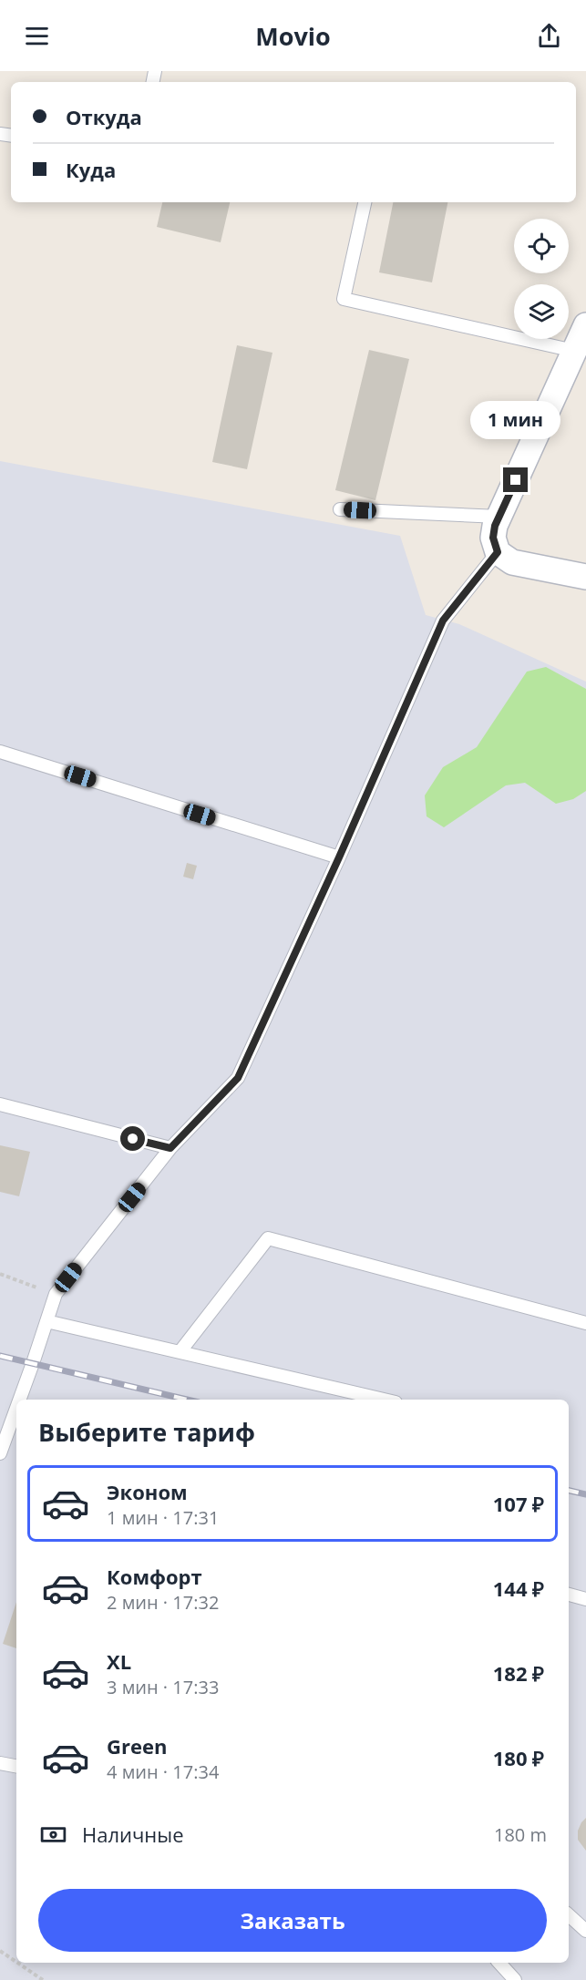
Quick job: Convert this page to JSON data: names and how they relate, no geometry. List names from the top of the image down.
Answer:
{
  "page": {
    "header": "Movio",
    "banner": ["Откуда", "Куда"],
    "bubble": "1 мин",
    "heading": "Выберите тариф",
    "list": [
      {
        "name": "Эконом",
        "note": "1 мин · 17:31",
        "value": "107 ₽"
      },
      {
        "name": "Комфорт",
        "note": "2 мин · 17:32",
        "value": "144 ₽"
      },
      {
        "name": "XL",
        "note": "3 мин · 17:33",
        "value": "182 ₽"
      },
      {
        "name": "Green",
        "note": "4 мин · 17:34",
        "value": "180 ₽"
      }
    ],
    "pay": ["Наличные", "180 m"],
    "buttons": "Заказать"
  }
}
